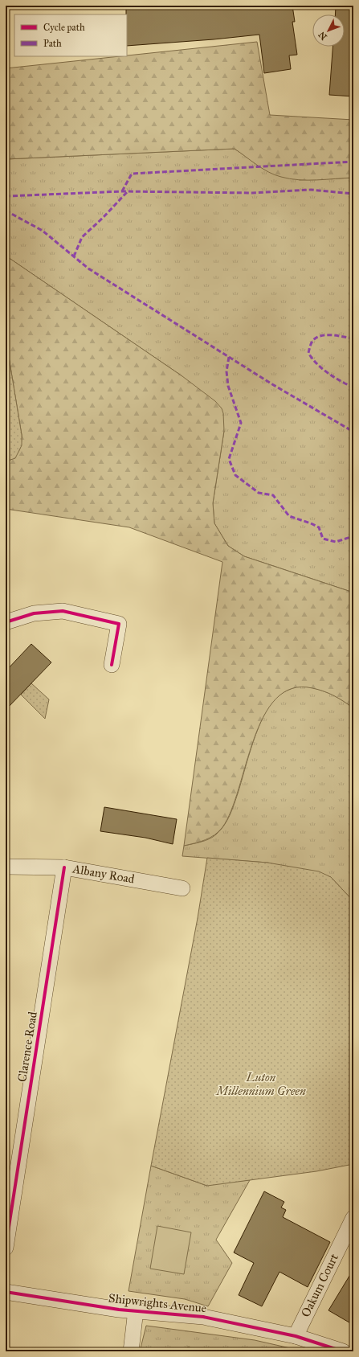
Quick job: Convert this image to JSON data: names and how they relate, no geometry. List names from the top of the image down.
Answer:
{
  "streets": {
    "street": [
      "Albany Road",
      "Clarence Road",
      "Oakum Court",
      "Shipwrights Avenue"
    ]
  },
  "crossings": [
    ["Albany Road", "Clarence Road"],
    ["Oakum Court", "Shipwrights Avenue"]
  ],
  "parks": ["Luton Millennium Green"],
  "legend": ["Cycle path", "Path"],
  "north": "bottom left"
}
